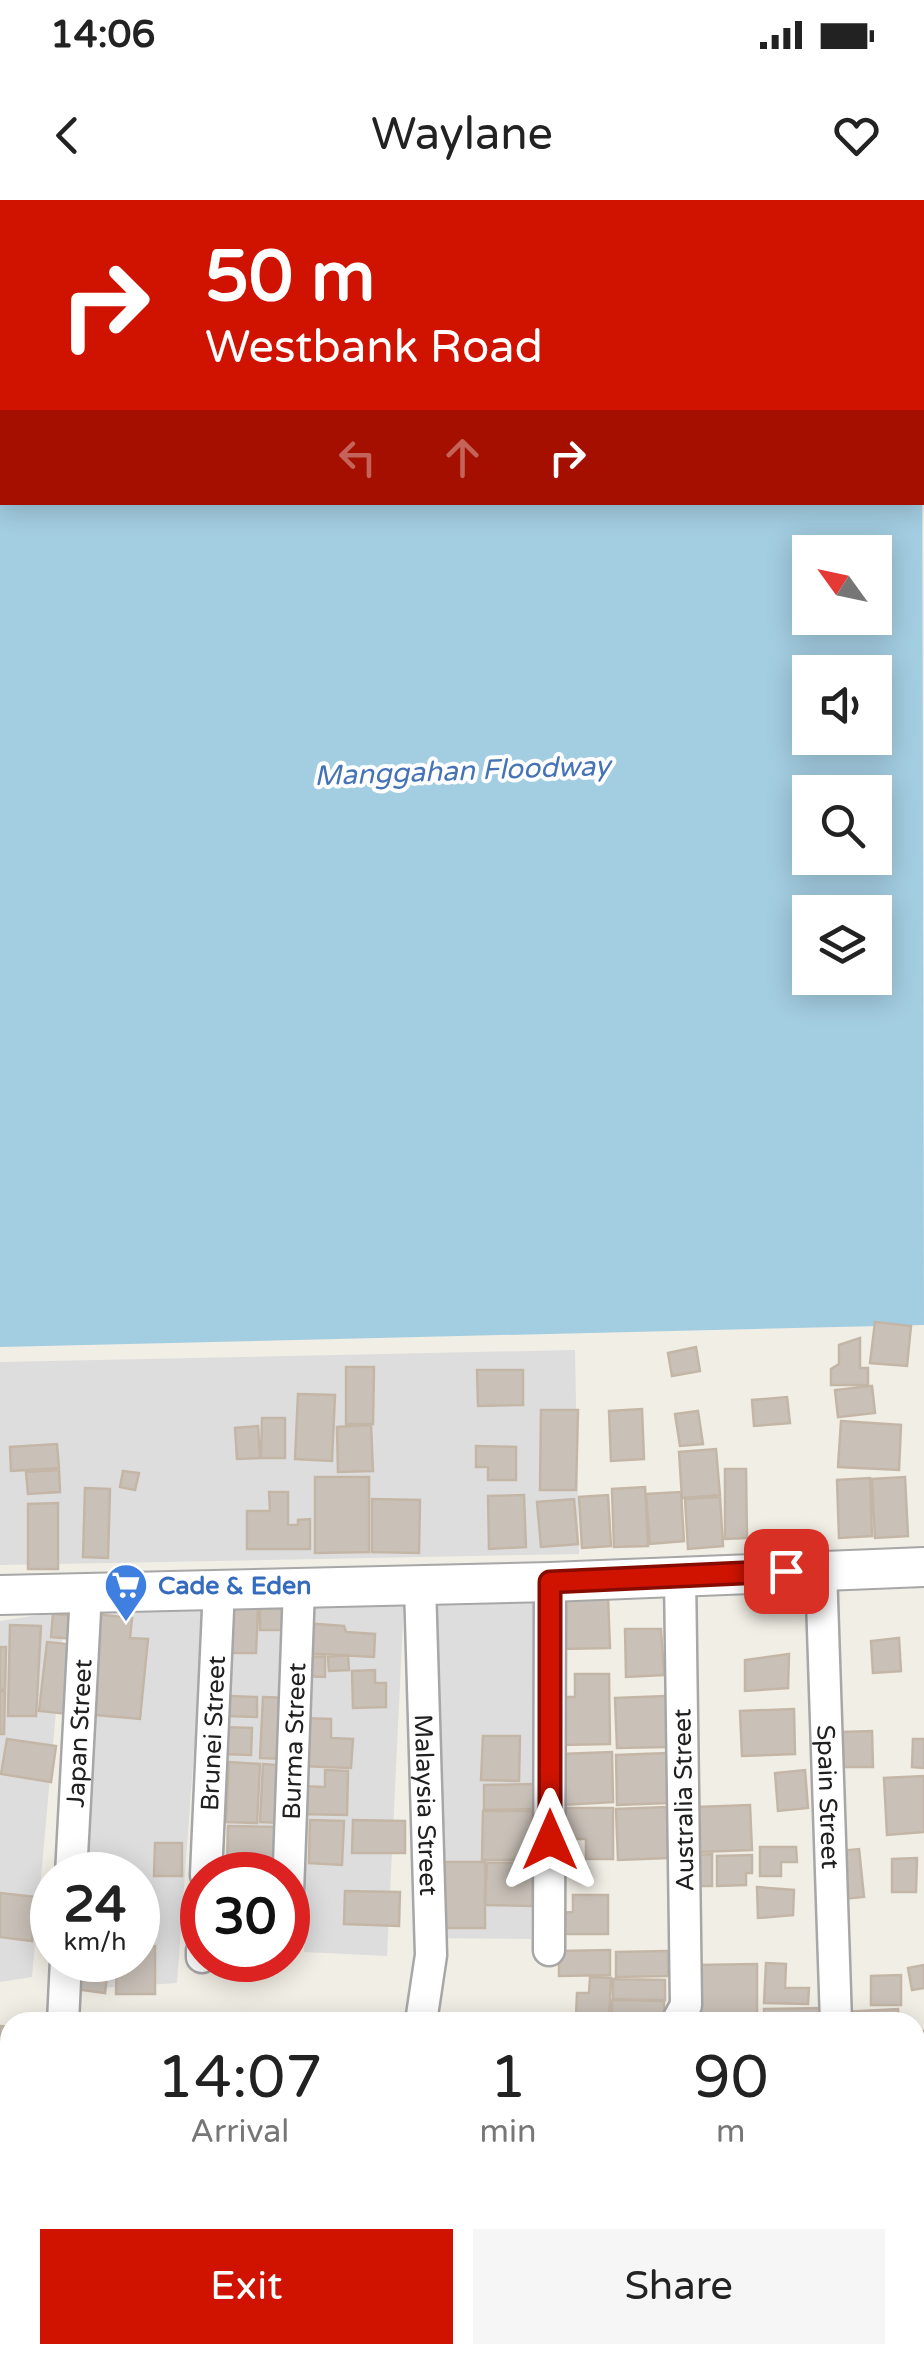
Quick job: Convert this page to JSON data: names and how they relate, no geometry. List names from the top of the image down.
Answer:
{
  "streets": {
    "street": [
      "Brunei Street",
      "Japan Street",
      "Burma Street",
      "Spain Street",
      "Australia Street",
      "Malaysia Street"
    ]
  },
  "water": ["Manggahan Floodway"],
  "places": {
    "supermarket": ["Cade & Eden"]
  },
  "north": "top left",
  "page": {
    "status": "14:06",
    "header": "Waylane",
    "turn": ["50 m", "Westbank Road"],
    "speed": "24 km/h",
    "limit": "30",
    "eta": [
      "14:07",
      "Arrival",
      "1",
      "min",
      "90",
      "m"
    ],
    "buttons": ["Exit", "Share"]
  }
}
